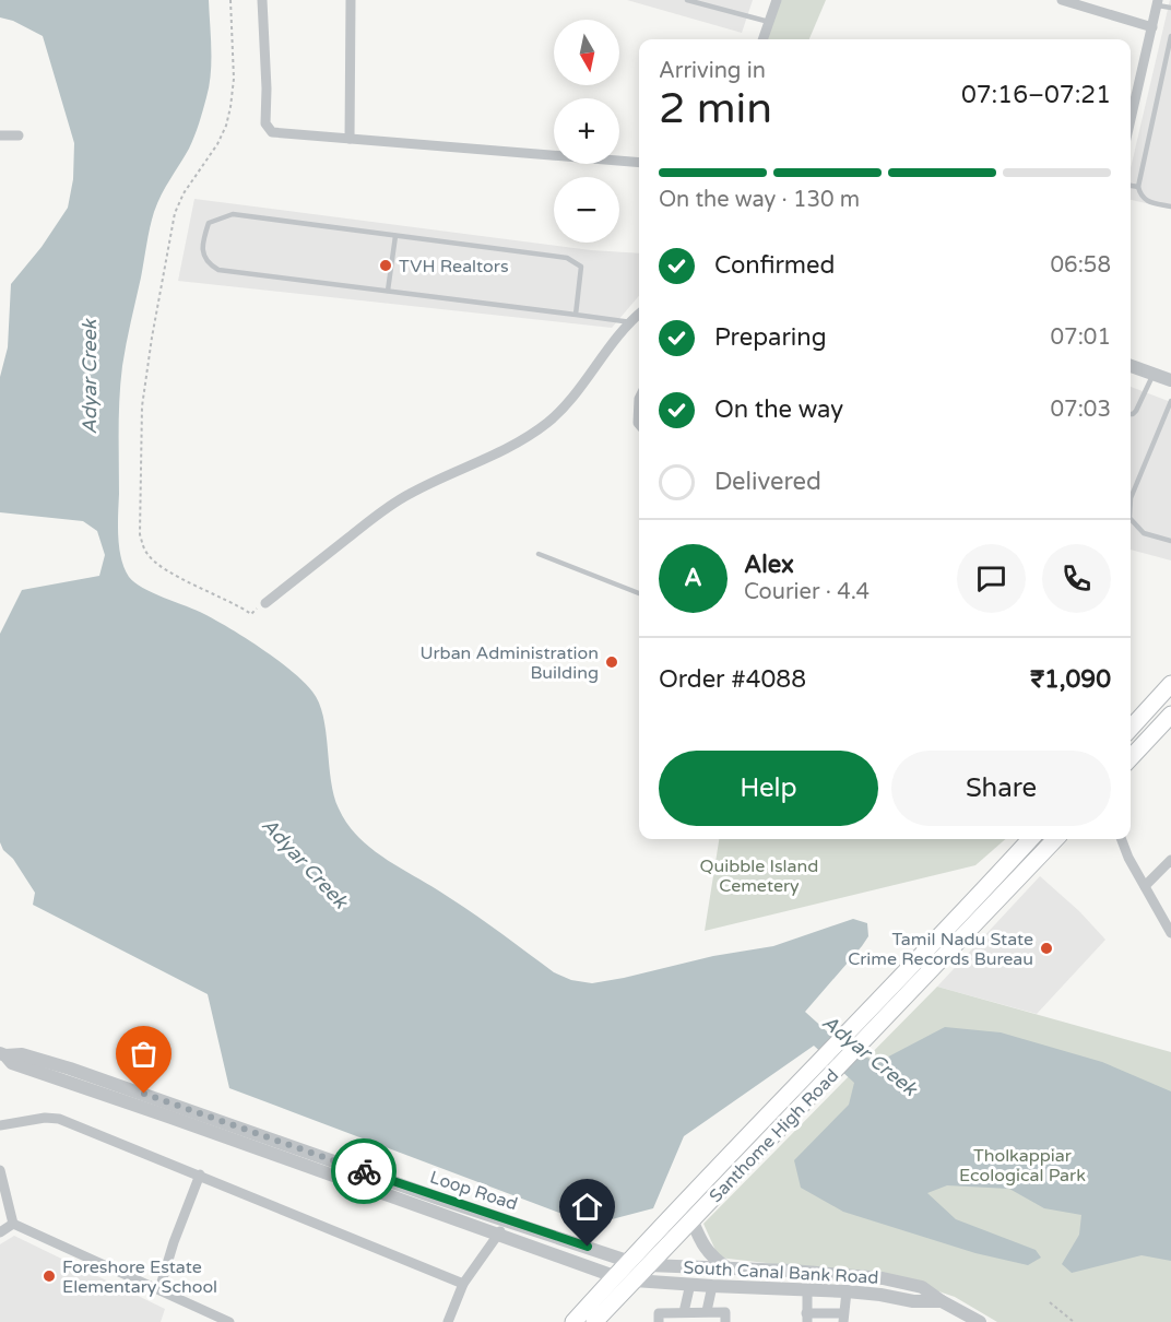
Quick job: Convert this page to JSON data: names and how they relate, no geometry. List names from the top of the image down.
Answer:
{
  "streets": {
    "main road": ["Santhome High Road"],
    "street": ["Loop Road", "South Canal Bank Road"]
  },
  "crossings": [
    ["Santhome High Road", "Loop Road"],
    ["Santhome High Road", "South Canal Bank Road"],
    ["Loop Road", "South Canal Bank Road"]
  ],
  "water": ["Adyar Creek"],
  "parks": ["Quibble Island Cemetery", "Tholkappiar Ecological Park"],
  "places": [
    "TVH Realtors",
    "Urban Administration Building",
    "Tamil Nadu State Crime Records Bureau",
    "Foreshore Estate Elementary School"
  ],
  "north": "bottom",
  "page": {
    "map_buttons": ["+", "−"],
    "heading": ["2 min", "Arriving in", "07:16–07:21"],
    "panel": [
      "Alex",
      "Courier · 4.4",
      "Order #4088",
      "₹1,090"
    ],
    "bar": "On the way · 130 m",
    "list": [
      ["Confirmed", "06:58"],
      ["Preparing", "07:01"],
      ["On the way", "07:03"],
      "Delivered"
    ],
    "round": "A",
    "buttons": ["Help", "Share"]
  }
}
